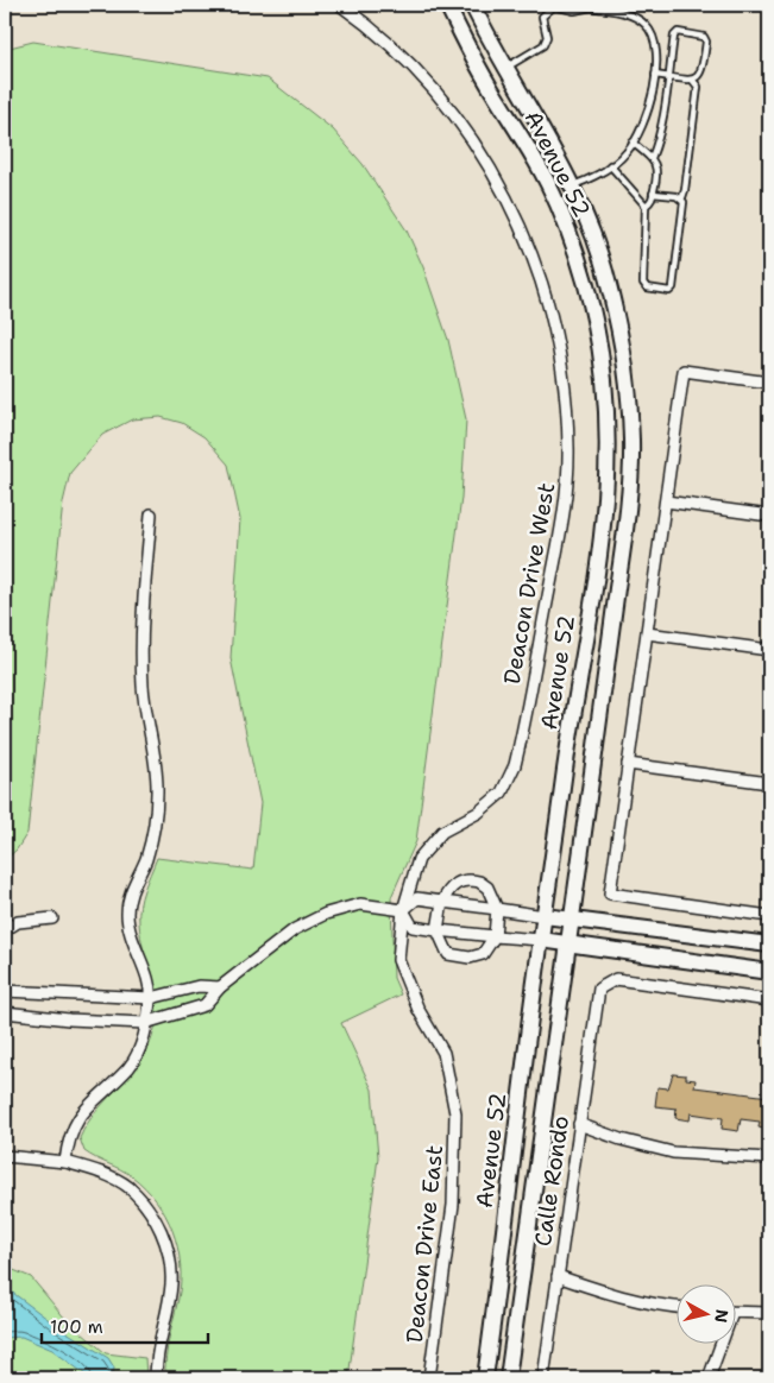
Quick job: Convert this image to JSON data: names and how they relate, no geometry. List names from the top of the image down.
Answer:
{
  "streets": {
    "main road": ["Avenue 52"],
    "street": ["Deacon Drive West", "Calle Rondo", "Deacon Drive East"]
  },
  "crossings": [
    ["Deacon Drive West", "Deacon Drive East"]
  ],
  "scale_bar": "100 m",
  "north": "right"
}
